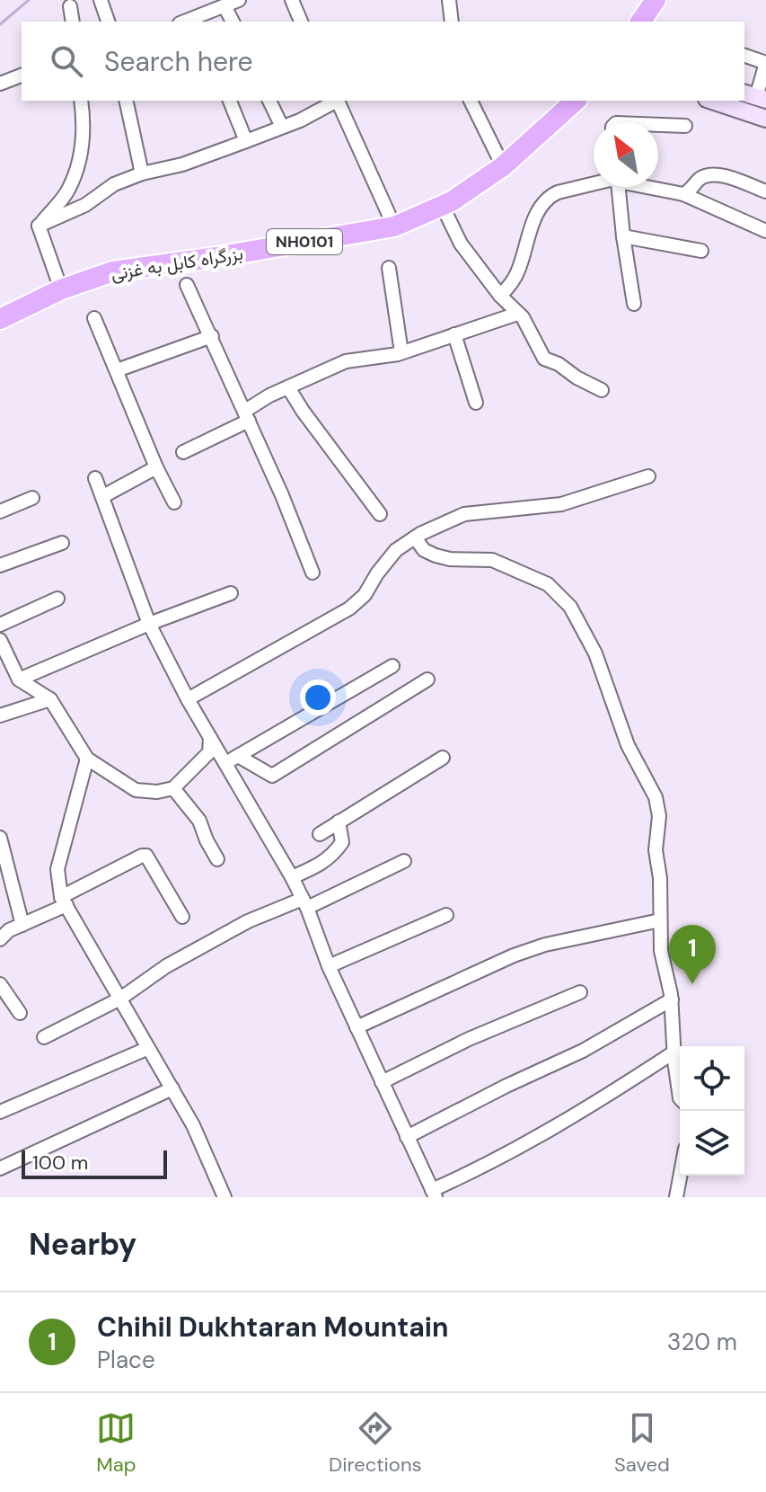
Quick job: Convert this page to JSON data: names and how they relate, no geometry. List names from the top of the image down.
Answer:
{
  "streets": {
    "highway": ["NH0101", "بزرگراه کابل به غزنی"]
  },
  "scale_bar": "100 m",
  "north": "top left",
  "page": {
    "search": "Search here",
    "pins": "1",
    "scale": "100 m",
    "heading": "Nearby",
    "list": [
      {
        "mark": "1",
        "name": "Chihil Dukhtaran Mountain",
        "note": "Place",
        "value": "320 m"
      }
    ],
    "nav": ["Map", "Directions", "Saved"]
  }
}
